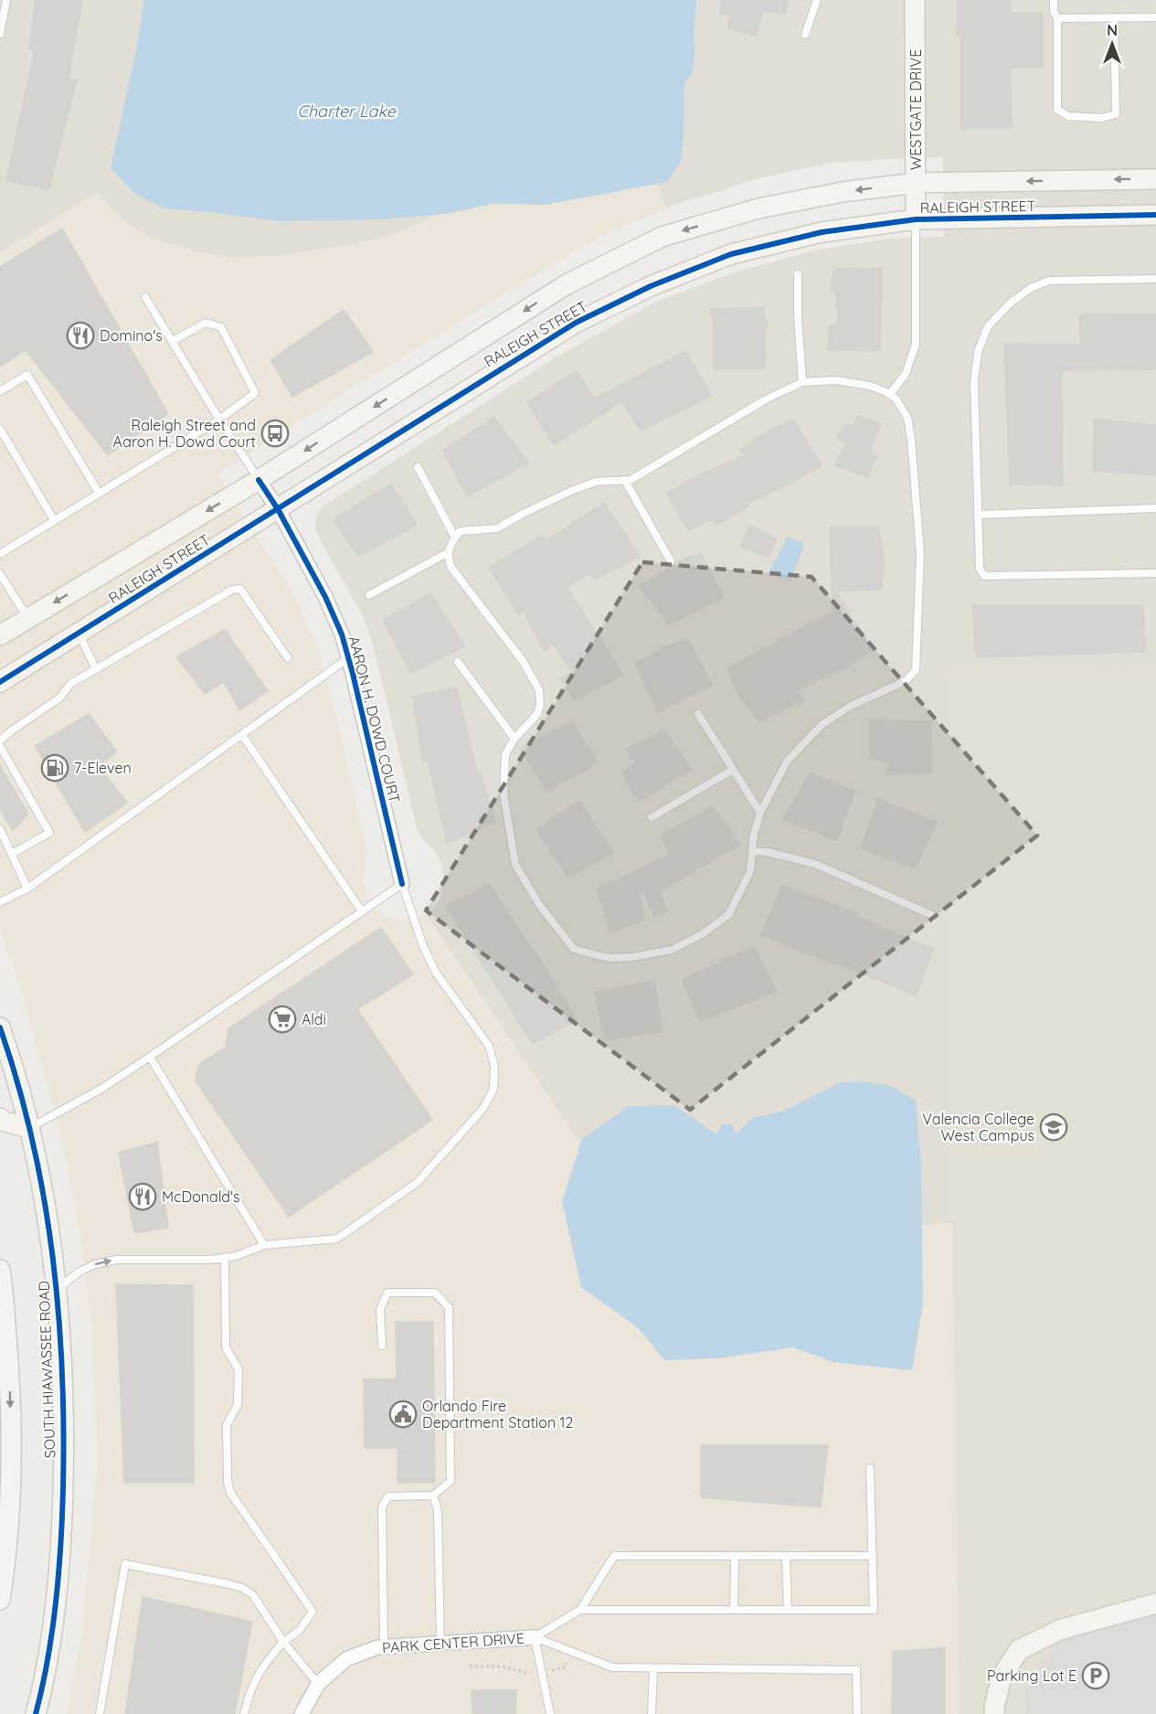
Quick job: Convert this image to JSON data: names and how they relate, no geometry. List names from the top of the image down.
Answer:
{
  "streets": {
    "street": [
      "WESTGATE DRIVE",
      "RALEIGH STREET",
      "AARON H. DOWD COURT",
      "SOUTH HIAWASSEE ROAD",
      "PARK CENTER DRIVE"
    ]
  },
  "crossings": [
    ["WESTGATE DRIVE", "RALEIGH STREET"],
    ["RALEIGH STREET", "AARON H. DOWD COURT"]
  ],
  "water": ["Charter Lake"],
  "places": {
    "restaurant": ["Domino's", "McDonald's"],
    "bus stop": ["Raleigh Street and Aaron H. Dowd Court"],
    "fuel station": ["7-Eleven"],
    "supermarket": ["Aldi"],
    "school or university": ["Valencia College West Campus"],
    "public building": ["Orlando Fire Department Station 12"],
    "parking": ["Parking Lot E"]
  },
  "north": "top"
}
